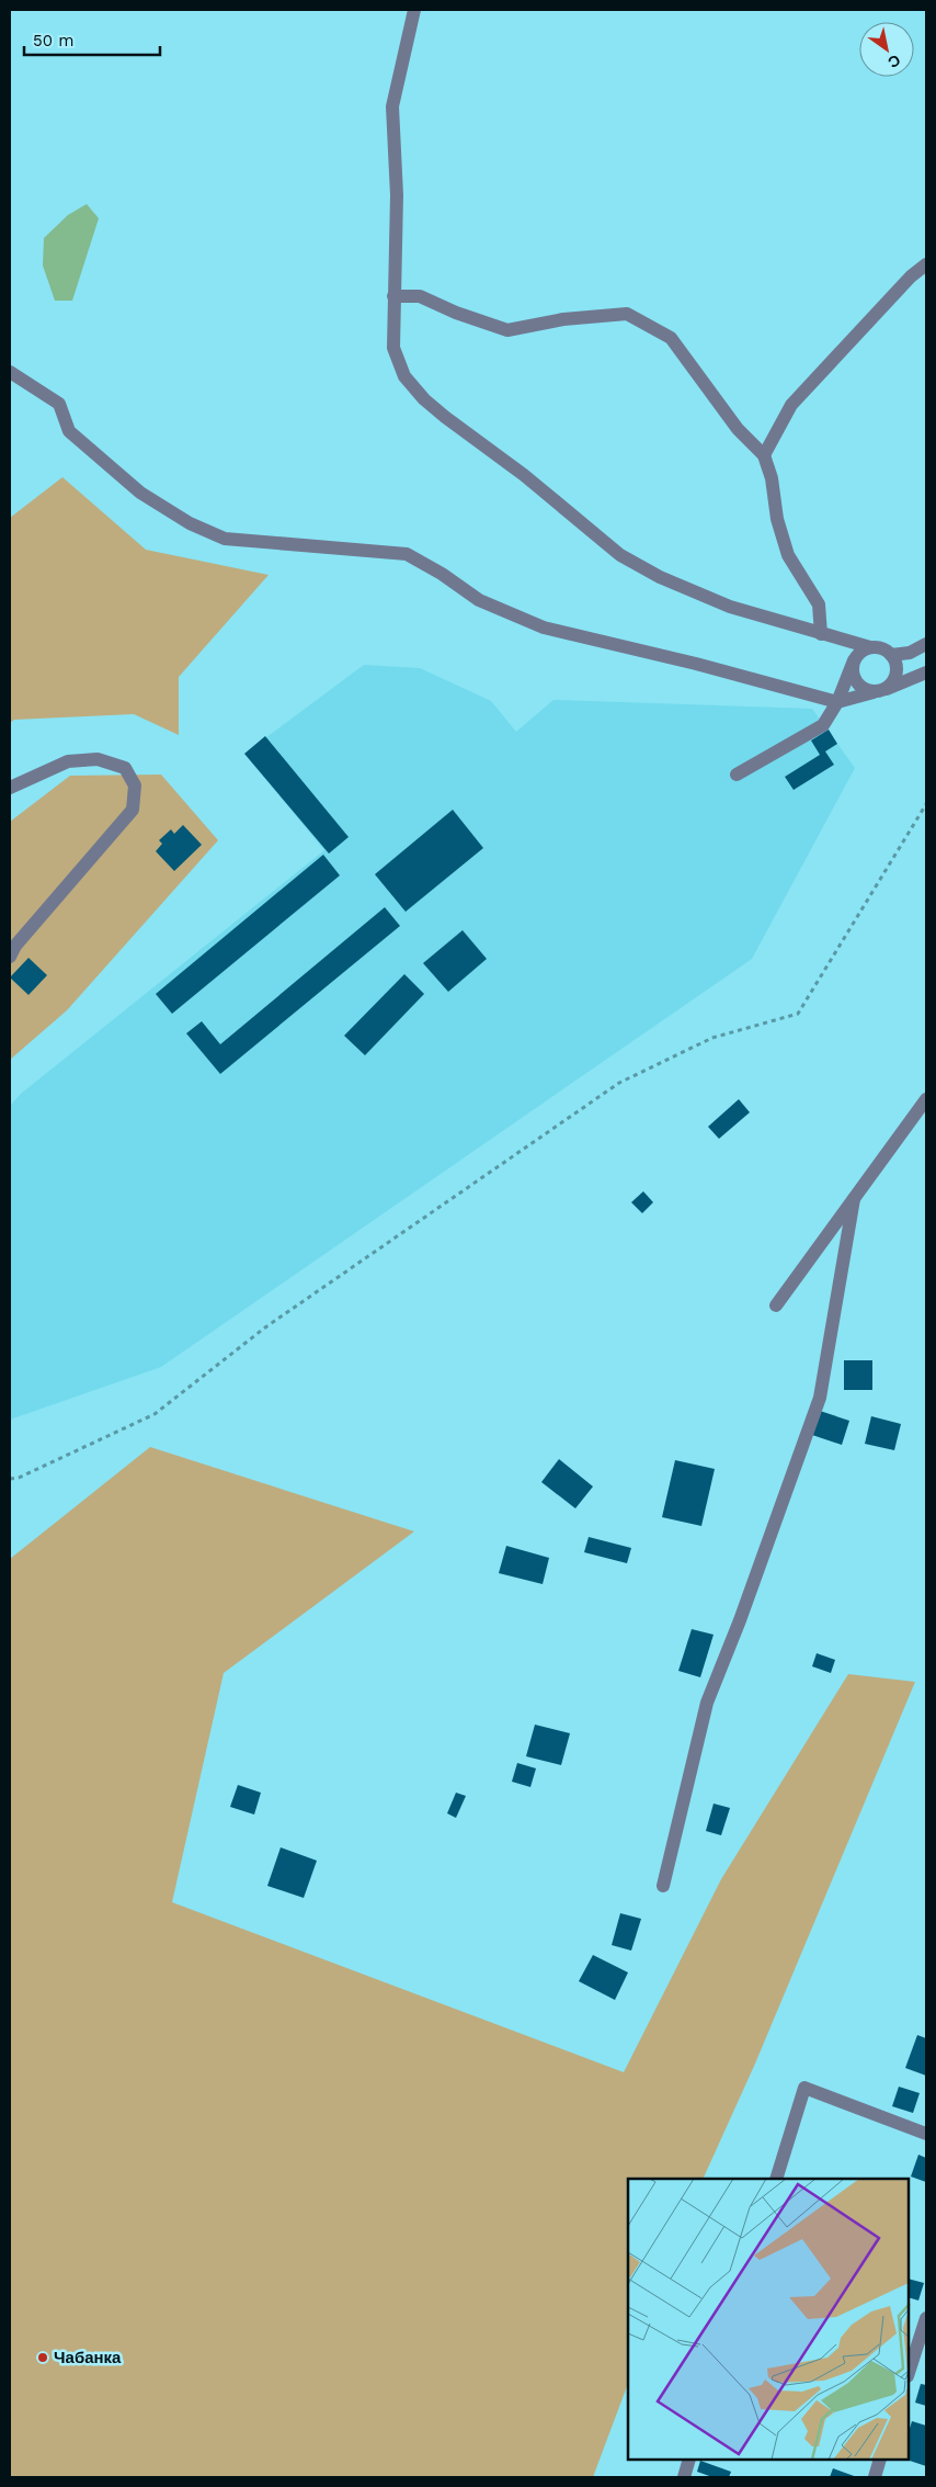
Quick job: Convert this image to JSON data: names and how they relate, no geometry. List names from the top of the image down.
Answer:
{
  "places": ["Чабанка"],
  "scale_bar": "50 m",
  "north": "bottom right"
}
